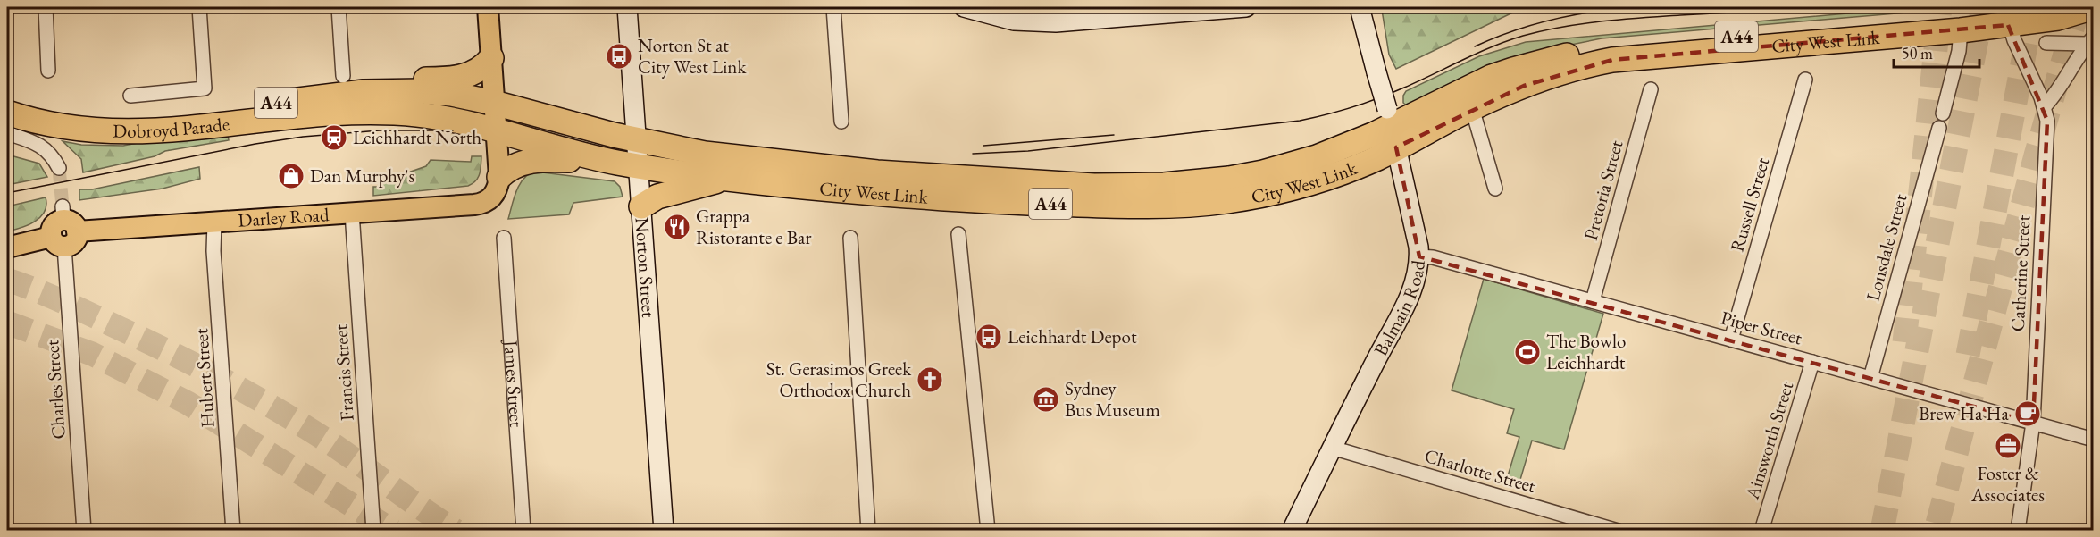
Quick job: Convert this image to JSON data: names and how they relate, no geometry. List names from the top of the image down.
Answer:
{
  "streets": {
    "highway": ["A44", "City West Link", "Dobroyd Parade"],
    "main road": ["Darley Road"],
    "street": [
      "Pretoria Street",
      "Russell Street",
      "Lonsdale Street",
      "Norton Street",
      "Catherine Street",
      "Balmain Road",
      "Piper Street",
      "Francis Street",
      "Hubert Street",
      "James Street",
      "Charles Street",
      "Ainsworth Street",
      "Charlotte Street"
    ]
  },
  "crossings": [
    ["City West Link", "Dobroyd Parade"],
    ["City West Link", "Norton Street"],
    ["City West Link", "Catherine Street"],
    ["City West Link", "Balmain Road"],
    ["Pretoria Street", "Piper Street"],
    ["Russell Street", "Piper Street"],
    ["Darley Road", "Francis Street"],
    ["Darley Road", "Hubert Street"],
    ["Darley Road", "Charles Street"],
    ["Lonsdale Street", "Piper Street"],
    ["Catherine Street", "Piper Street"],
    ["Balmain Road", "Piper Street"],
    ["Balmain Road", "Charlotte Street"],
    ["Piper Street", "Ainsworth Street"]
  ],
  "places": {
    "bus stop": ["Norton St at City West Link", "Leichhardt Depot"],
    "station": ["Leichhardt North"],
    "shop": ["Dan Murphy's"],
    "restaurant": ["Grappa Ristorante e Bar"],
    "sports": ["The Bowlo Leichhardt"],
    "church": ["St. Gerasimos Greek Orthodox Church"],
    "museum": ["Sydney Bus Museum"],
    "cafe": ["Brew Ha Ha"],
    "office": ["Foster & Associates"]
  },
  "scale_bar": "50 m"
}
